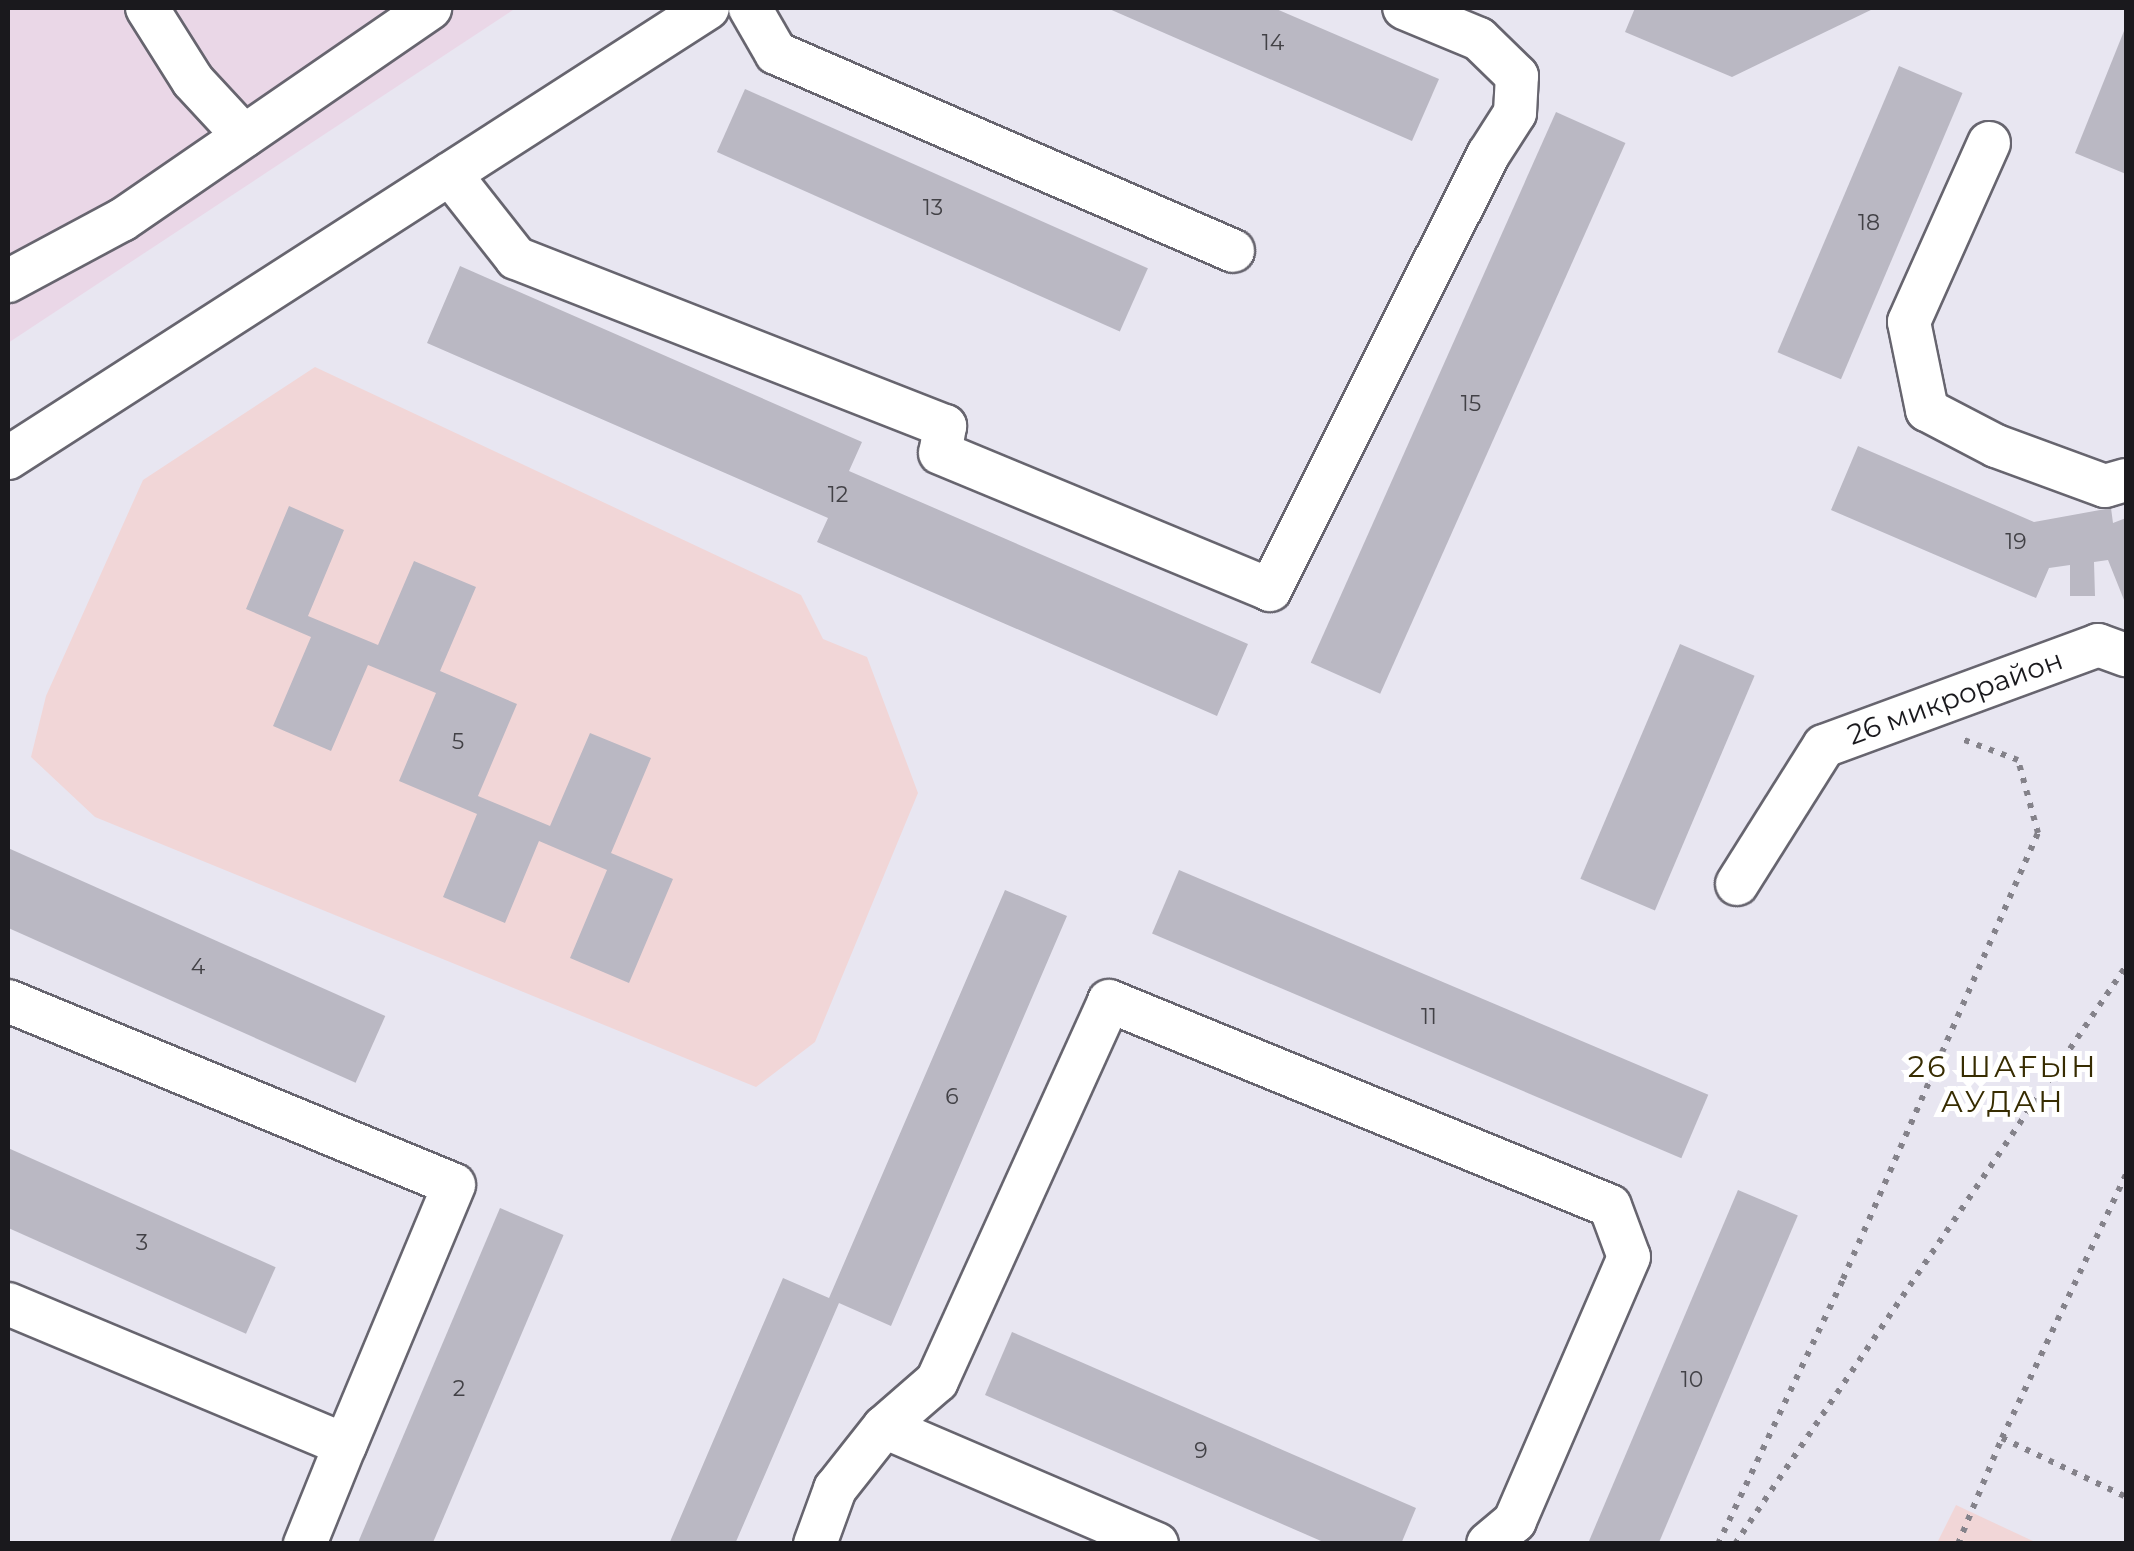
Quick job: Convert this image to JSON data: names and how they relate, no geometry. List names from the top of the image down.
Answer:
{
  "streets": {
    "street": ["26 микрорайон"]
  },
  "districts": ["26 ШАҒЫН АУДАН"],
  "house_numbers": [
    "14",
    "13",
    "18",
    "15",
    "12",
    "19",
    "5",
    "4",
    "11",
    "6",
    "3",
    "10",
    "2",
    "9"
  ]
}
